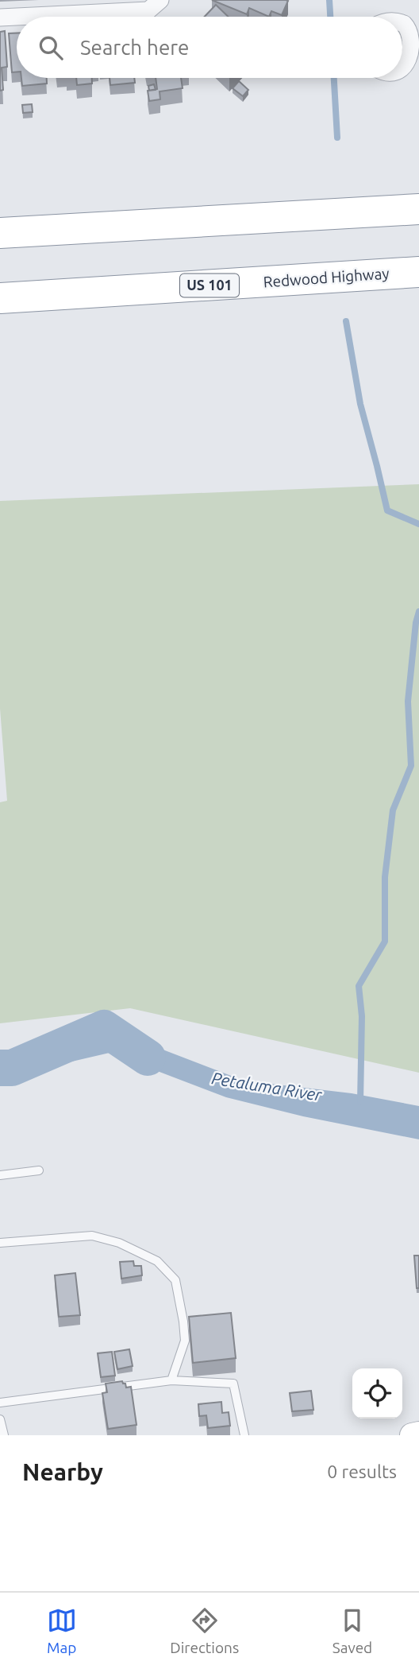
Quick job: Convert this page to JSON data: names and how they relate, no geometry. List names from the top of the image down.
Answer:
{
  "streets": {
    "highway": ["Redwood Highway", "US 101"]
  },
  "water": ["Petaluma River"],
  "page": {
    "search": "Search here",
    "heading": ["Nearby", "0 results"],
    "nav": ["Map", "Directions", "Saved"]
  }
}
